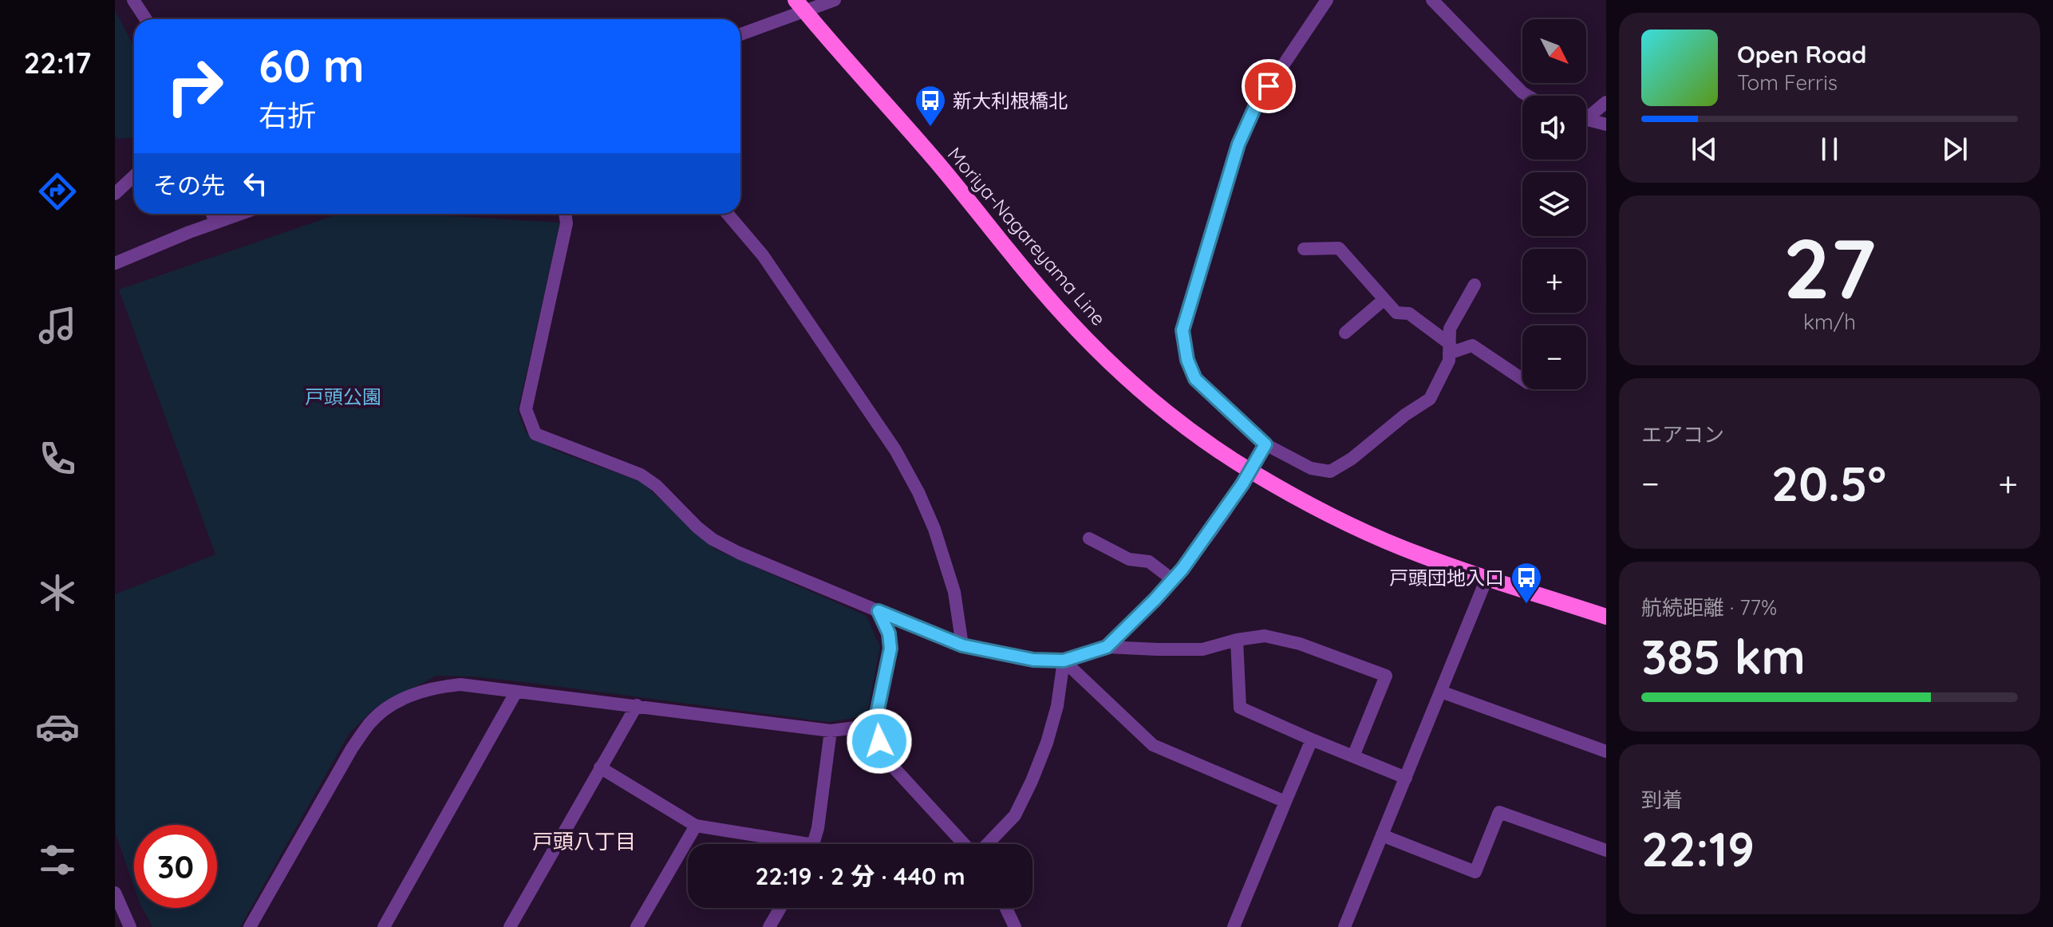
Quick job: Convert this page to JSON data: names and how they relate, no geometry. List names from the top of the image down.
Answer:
{
  "streets": {
    "main road": ["Moriya-Nagareyama Line"]
  },
  "districts": ["戸頭八丁目"],
  "parks": ["戸頭公園"],
  "places": {
    "bus stop": ["新大利根橋北", "戸頭団地入口"]
  },
  "north": "bottom right",
  "page": {
    "tabs": "22:17",
    "map_buttons": ["+", "−"],
    "turn": ["60 m", "右折"],
    "song": ["Open Road", "Tom Ferris"],
    "then": "その先",
    "tile": [
      ["27", "km/h"],
      "エアコン",
      ["航続距離 · 77%", "385 km"],
      ["到着", "22:19"]
    ],
    "heat": ["−", "20.5°", "+"],
    "limit": "30",
    "trip": "22:19 · 2 分 · 440 m"
  }
}
